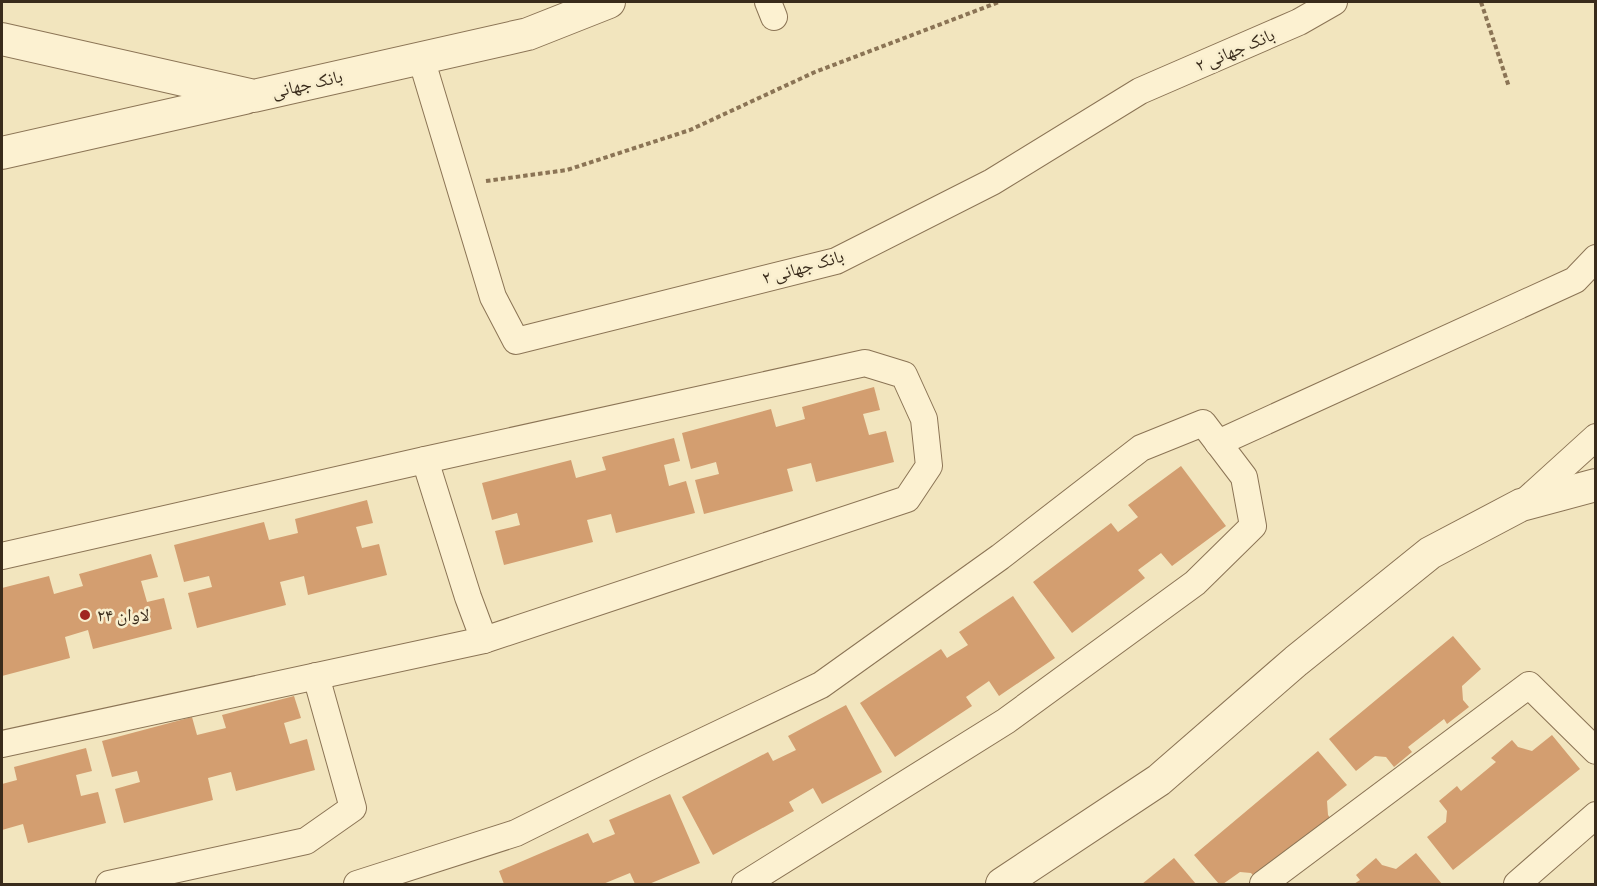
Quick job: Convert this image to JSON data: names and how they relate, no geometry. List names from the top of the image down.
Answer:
{
  "streets": {
    "street": ["بانک جهانی ۲", "بانک جهانی"]
  },
  "crossings": [
    ["بانک جهانی ۲", "بانک جهانی"]
  ],
  "places": ["لاوان ۲۴"]
}
